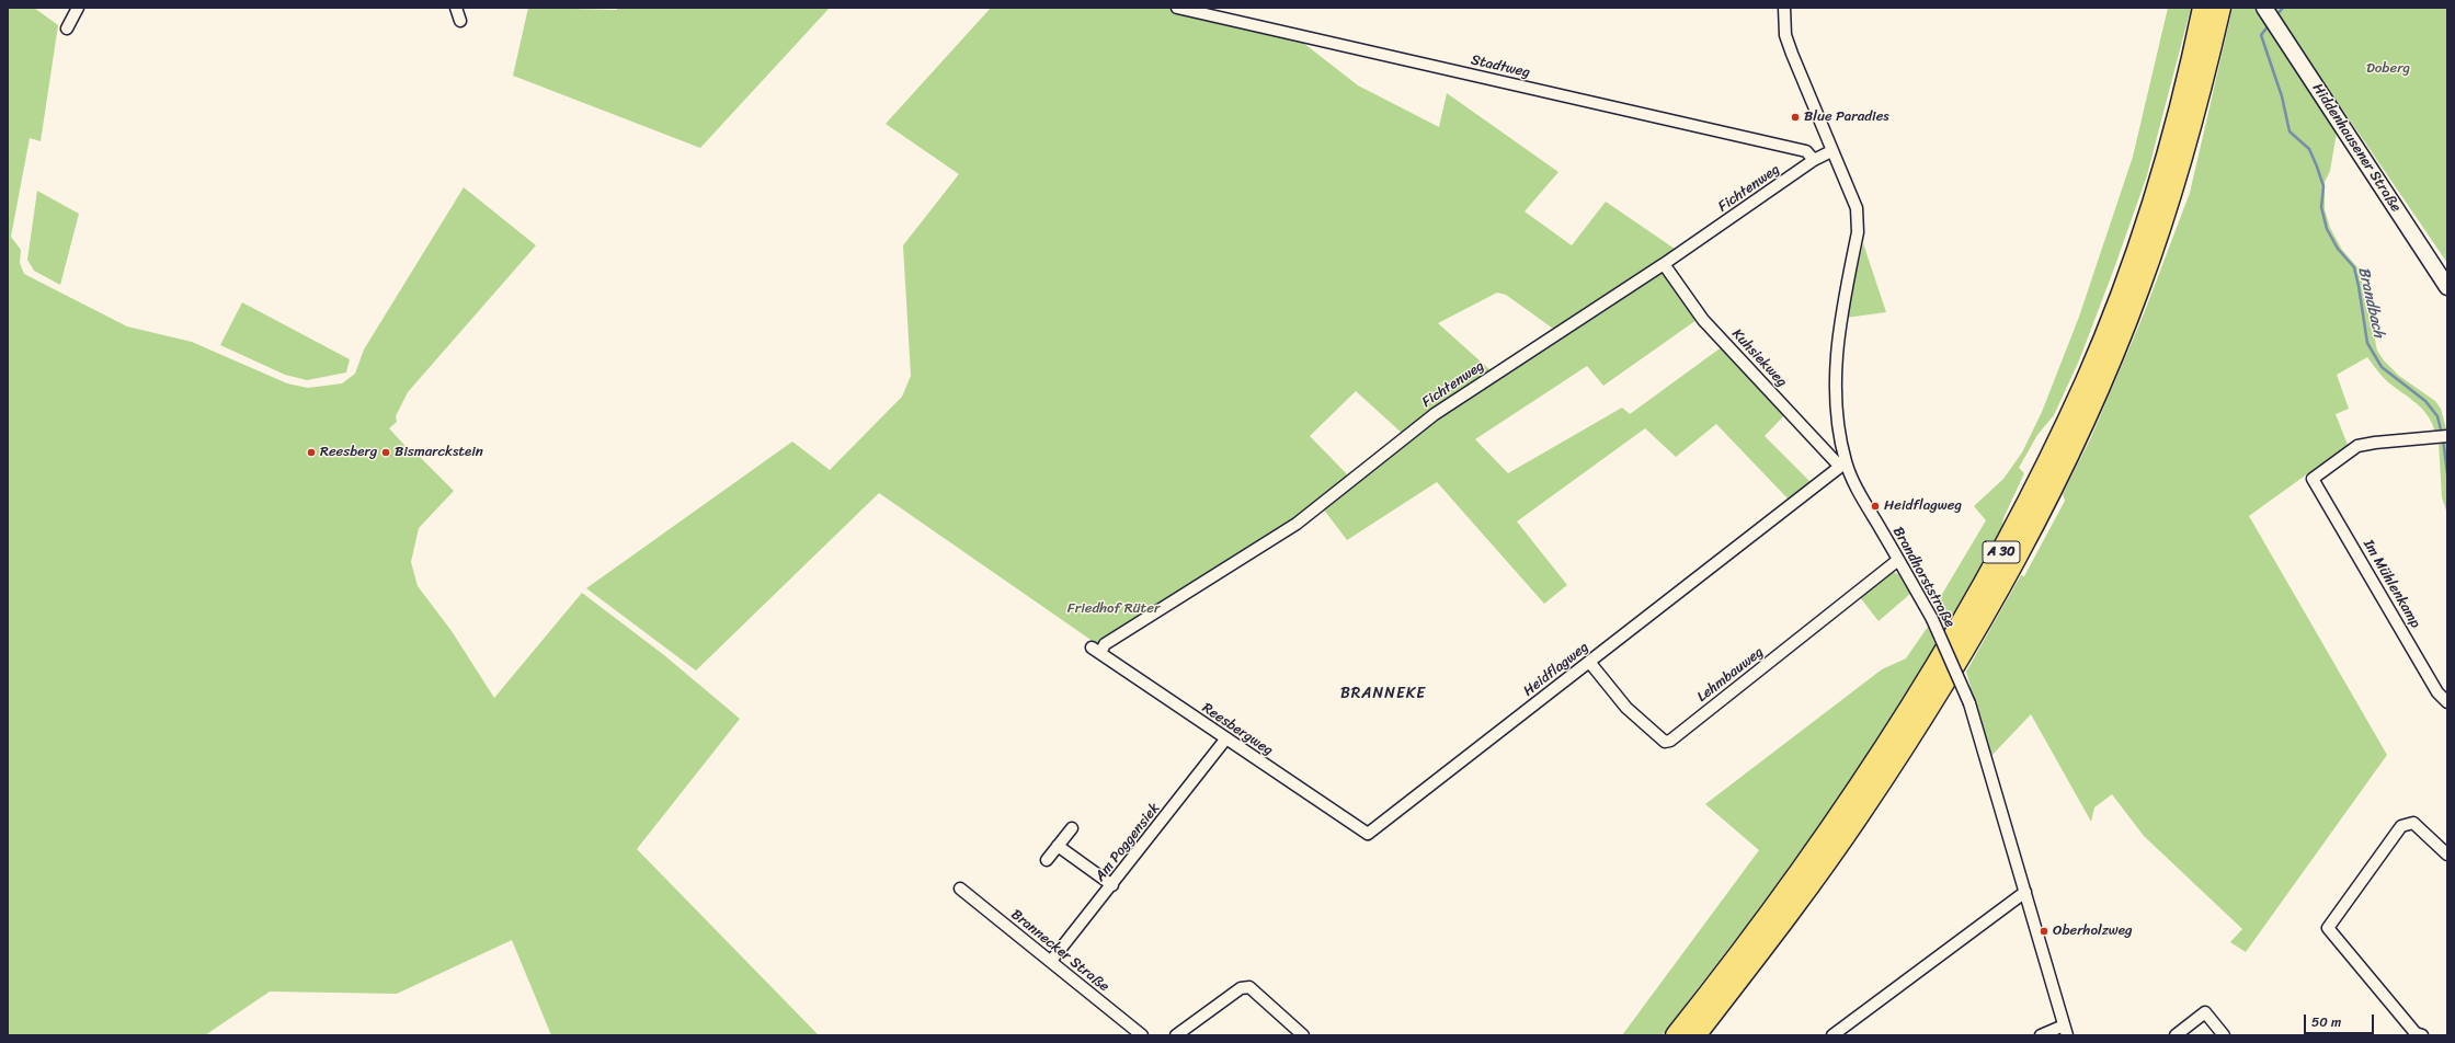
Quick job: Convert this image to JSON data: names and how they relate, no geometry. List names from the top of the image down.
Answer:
{
  "streets": {
    "highway": ["A 30"],
    "street": [
      "Stadtweg",
      "Hiddenhausener Straße",
      "Fichtenweg",
      "Kuhsiekweg",
      "Brandhorststraße",
      "Im Mühlenkamp",
      "Heidflagweg",
      "Lehmbauweg",
      "Reesbergweg",
      "Am Poggensiek",
      "Brannecker Straße"
    ]
  },
  "crossings": [
    ["Stadtweg", "Fichtenweg"],
    ["Fichtenweg", "Kuhsiekweg"],
    ["Fichtenweg", "Brandhorststraße"],
    ["Fichtenweg", "Reesbergweg"],
    ["Kuhsiekweg", "Brandhorststraße"],
    ["Kuhsiekweg", "Heidflagweg"],
    ["Brandhorststraße", "Heidflagweg"],
    ["Brandhorststraße", "Lehmbauweg"],
    ["Heidflagweg", "Lehmbauweg"],
    ["Heidflagweg", "Reesbergweg"],
    ["Reesbergweg", "Am Poggensiek"],
    ["Am Poggensiek", "Brannecker Straße"]
  ],
  "districts": ["BRANNEKE"],
  "water": ["Brandbach"],
  "parks": ["Doberg", "Friedhof Rüter"],
  "places": [
    "Blue Paradies",
    "Reesberg",
    "Bismarckstein",
    "Heidflagweg",
    "Oberholzweg"
  ],
  "scale_bar": "50 m"
}
